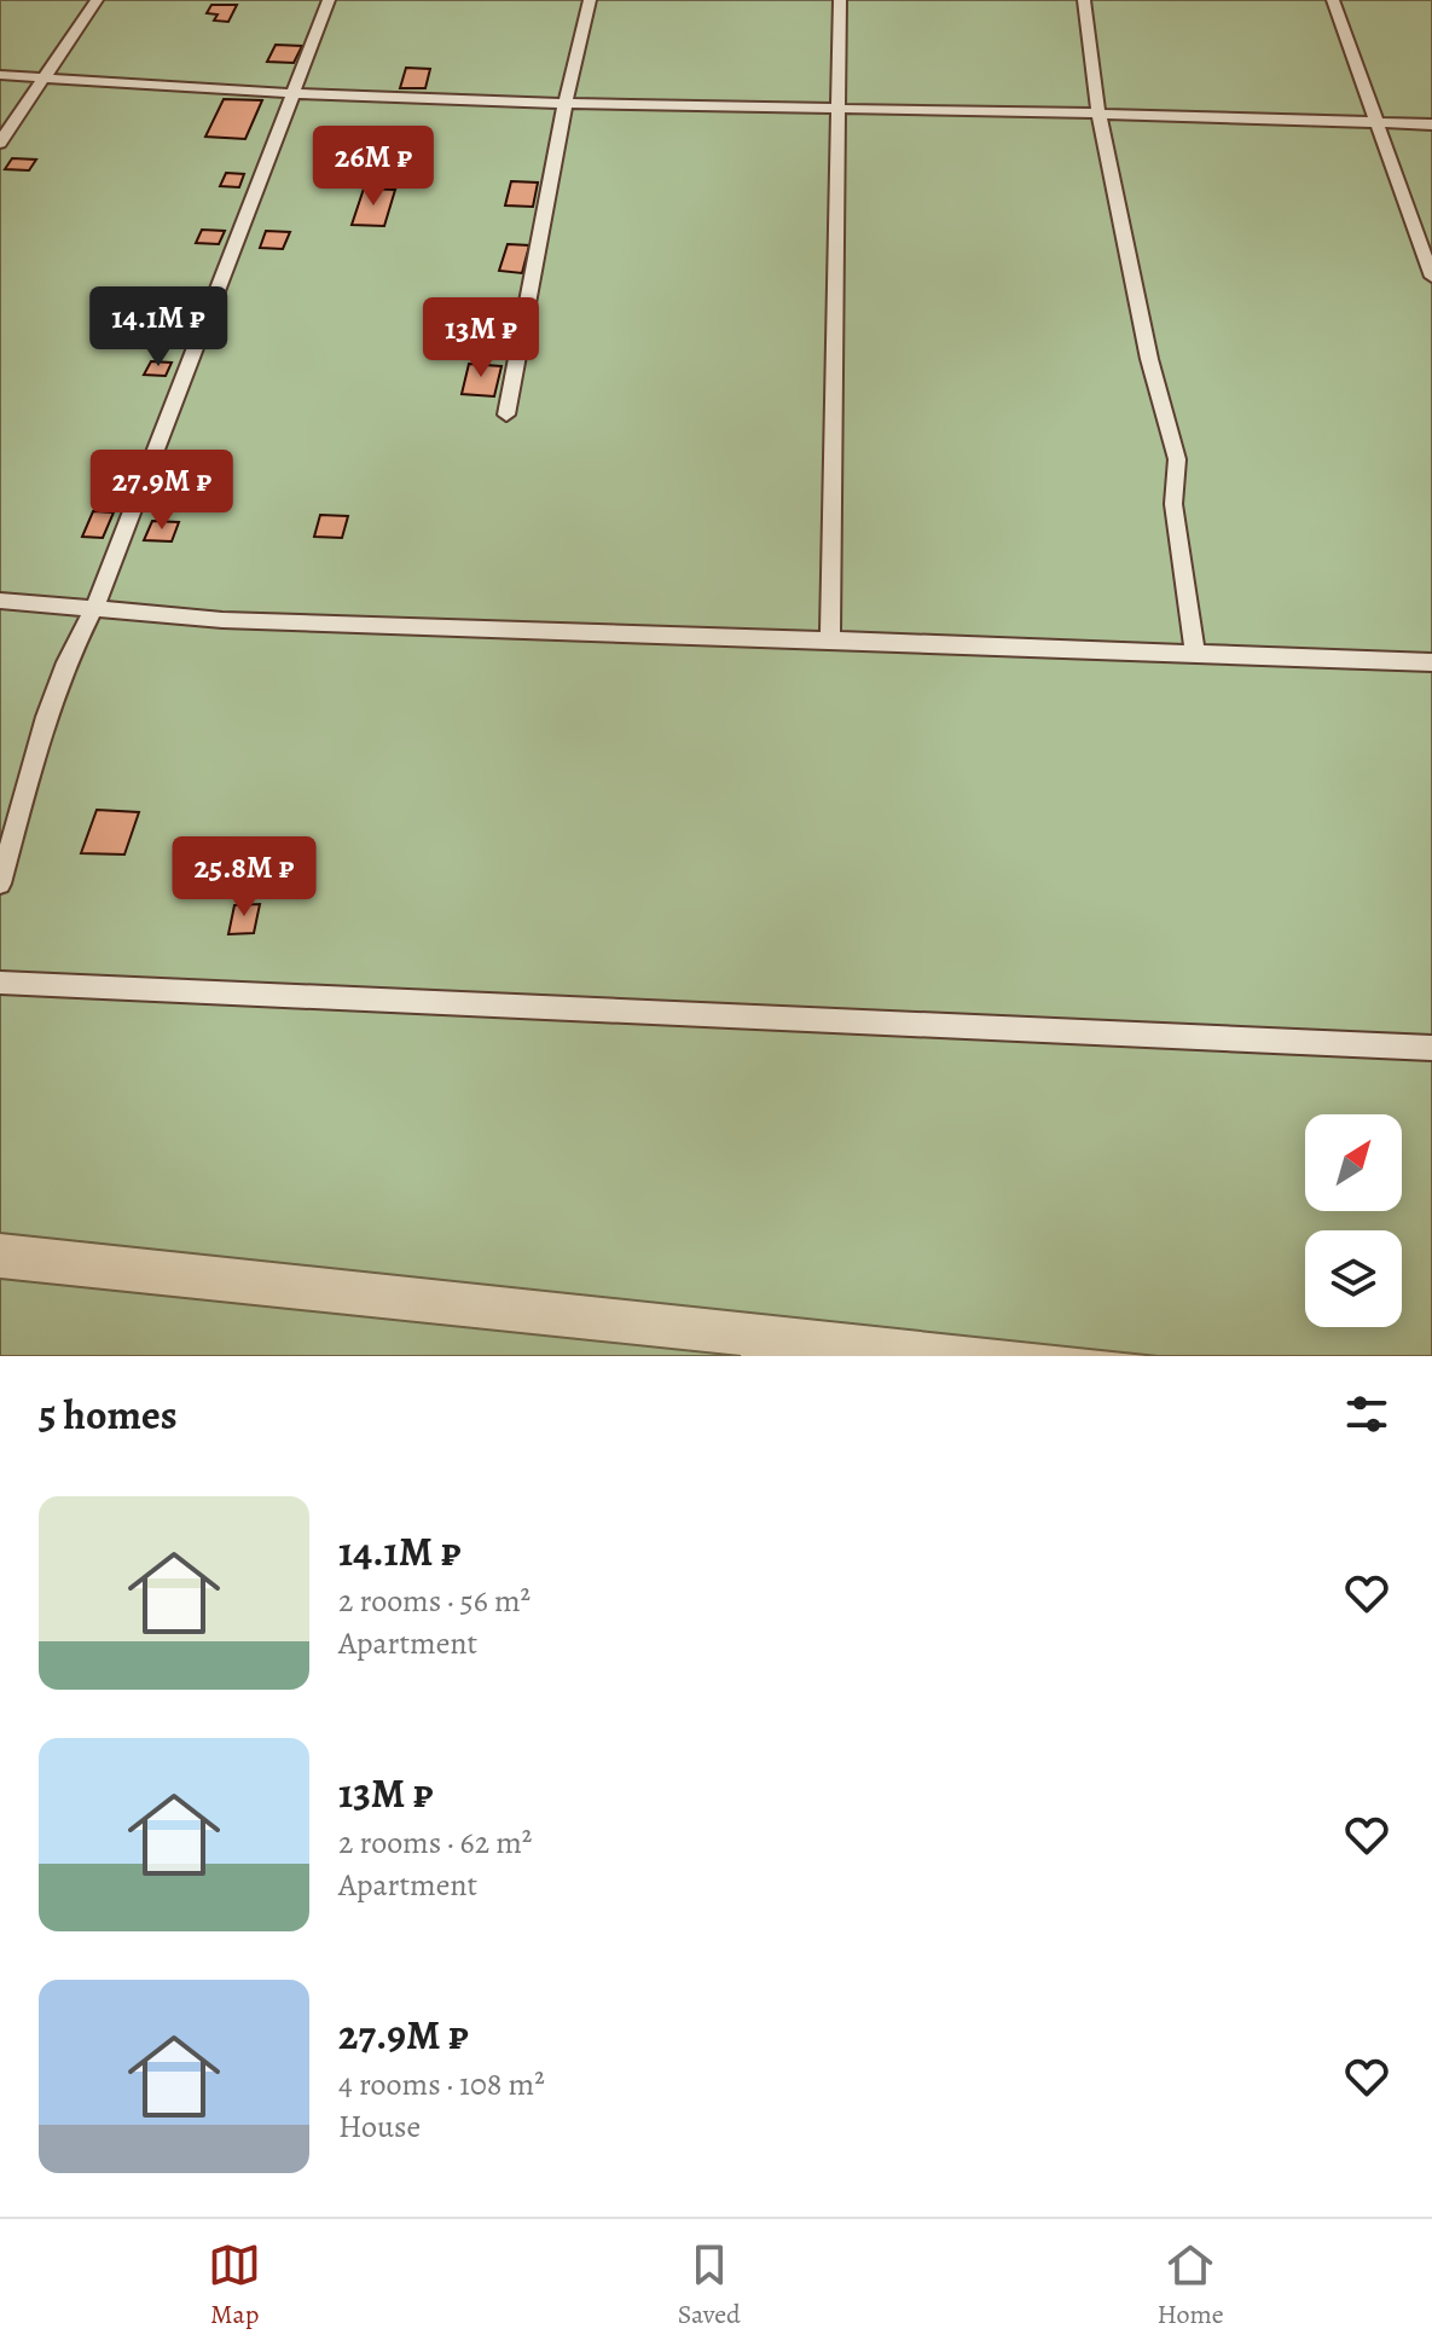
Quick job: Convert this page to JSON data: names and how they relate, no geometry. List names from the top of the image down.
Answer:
{
  "north": "top right",
  "page": {
    "price": [
      "26M ₽",
      "14.1M ₽",
      "13M ₽",
      "27.9M ₽",
      "25.8M ₽"
    ],
    "heading": "5 homes",
    "list": [
      {
        "name": "14.1M ₽",
        "note": "2 rooms · 56 m² · Apartment"
      },
      {
        "name": "13M ₽",
        "note": "2 rooms · 62 m² · Apartment"
      },
      {
        "name": "27.9M ₽",
        "note": "4 rooms · 108 m² · House"
      }
    ],
    "tabs": ["Map", "Saved", "Home"]
  }
}
